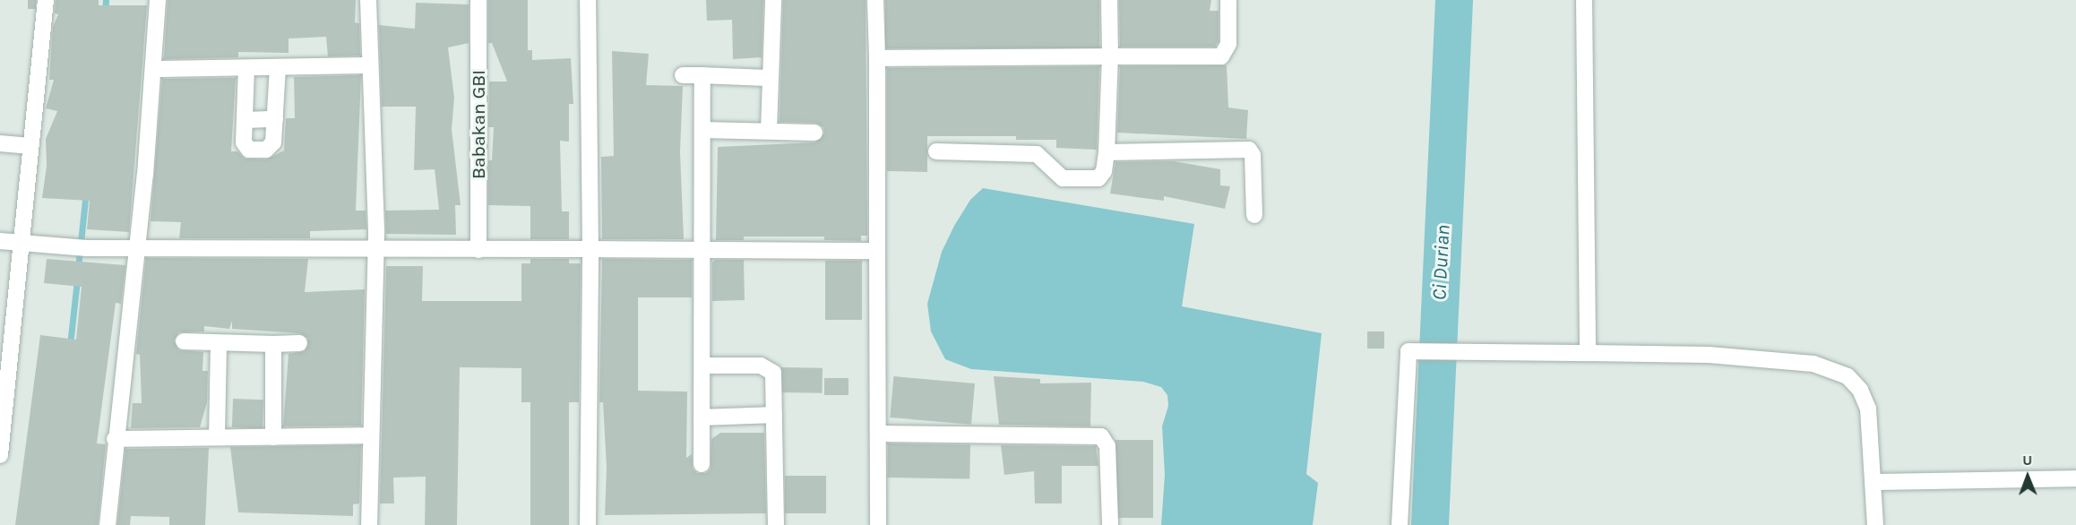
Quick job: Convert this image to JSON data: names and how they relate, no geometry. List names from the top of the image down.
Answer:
{
  "streets": {
    "street": ["Babakan GBI"]
  },
  "water": ["Ci Durian"],
  "north": "top"
}
